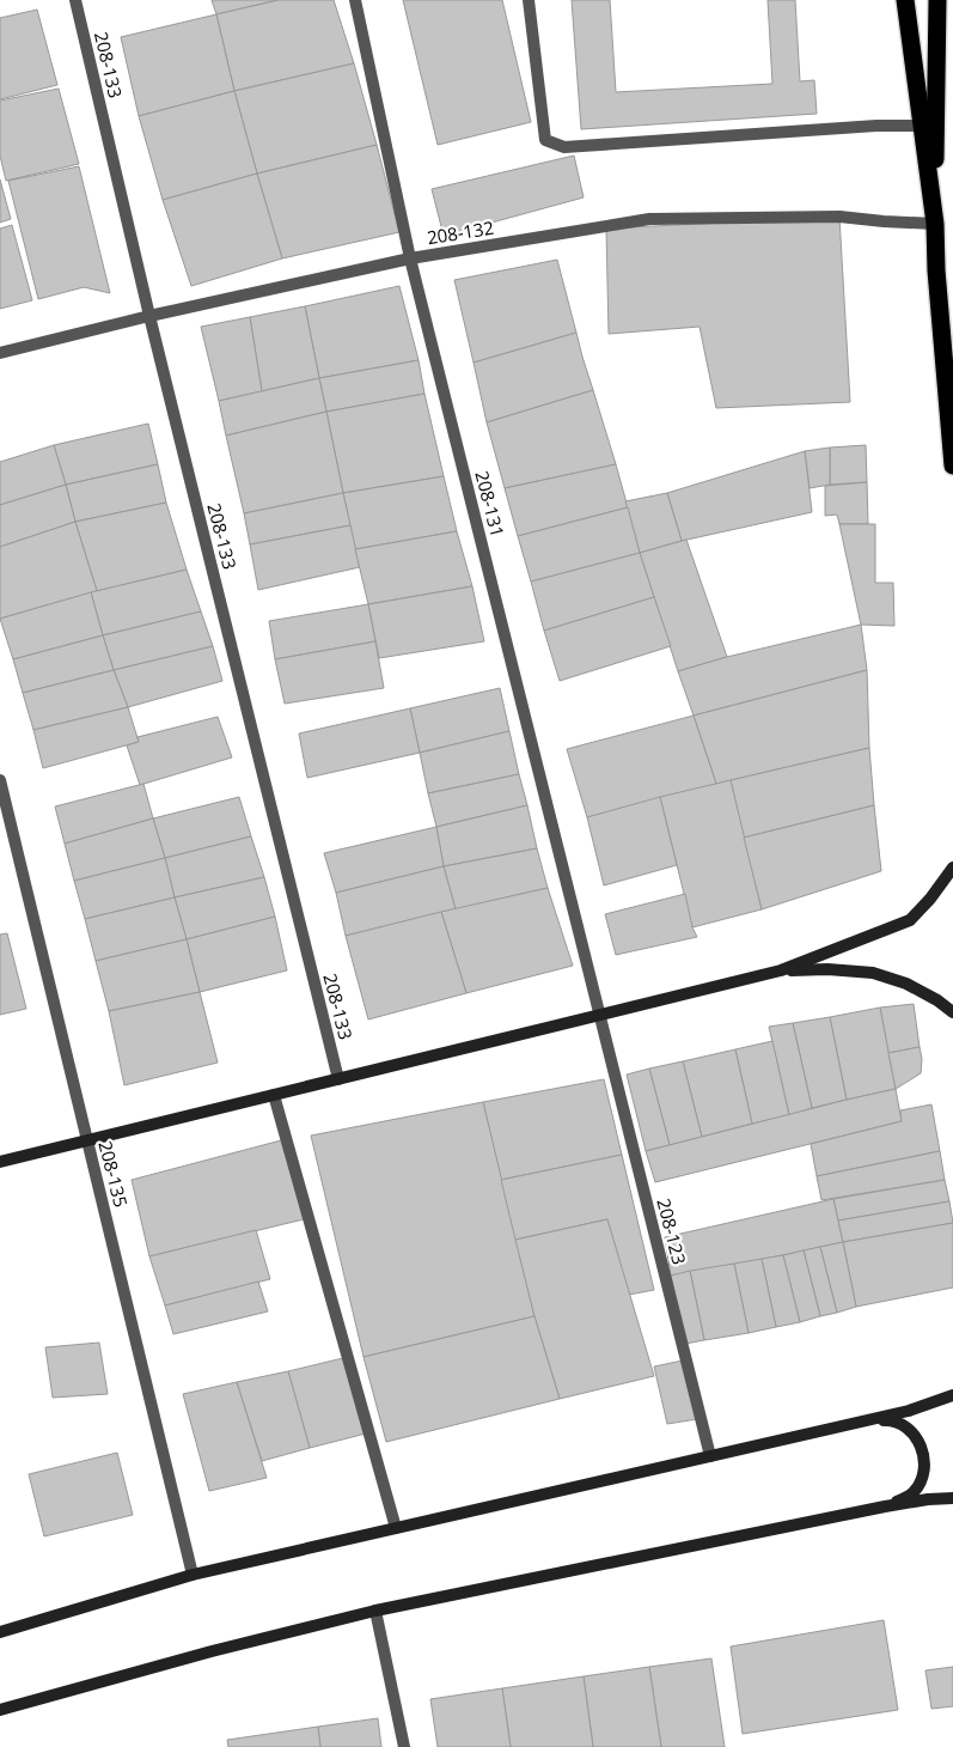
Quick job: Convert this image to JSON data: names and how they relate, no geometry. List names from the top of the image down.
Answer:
{
  "streets": {
    "street": [
      "208-133",
      "208-132",
      "208-131",
      "208-135",
      "208-123"
    ]
  },
  "crossings": [
    ["208-133", "208-132"],
    ["208-132", "208-131"],
    ["208-131", "208-123"]
  ]
}
